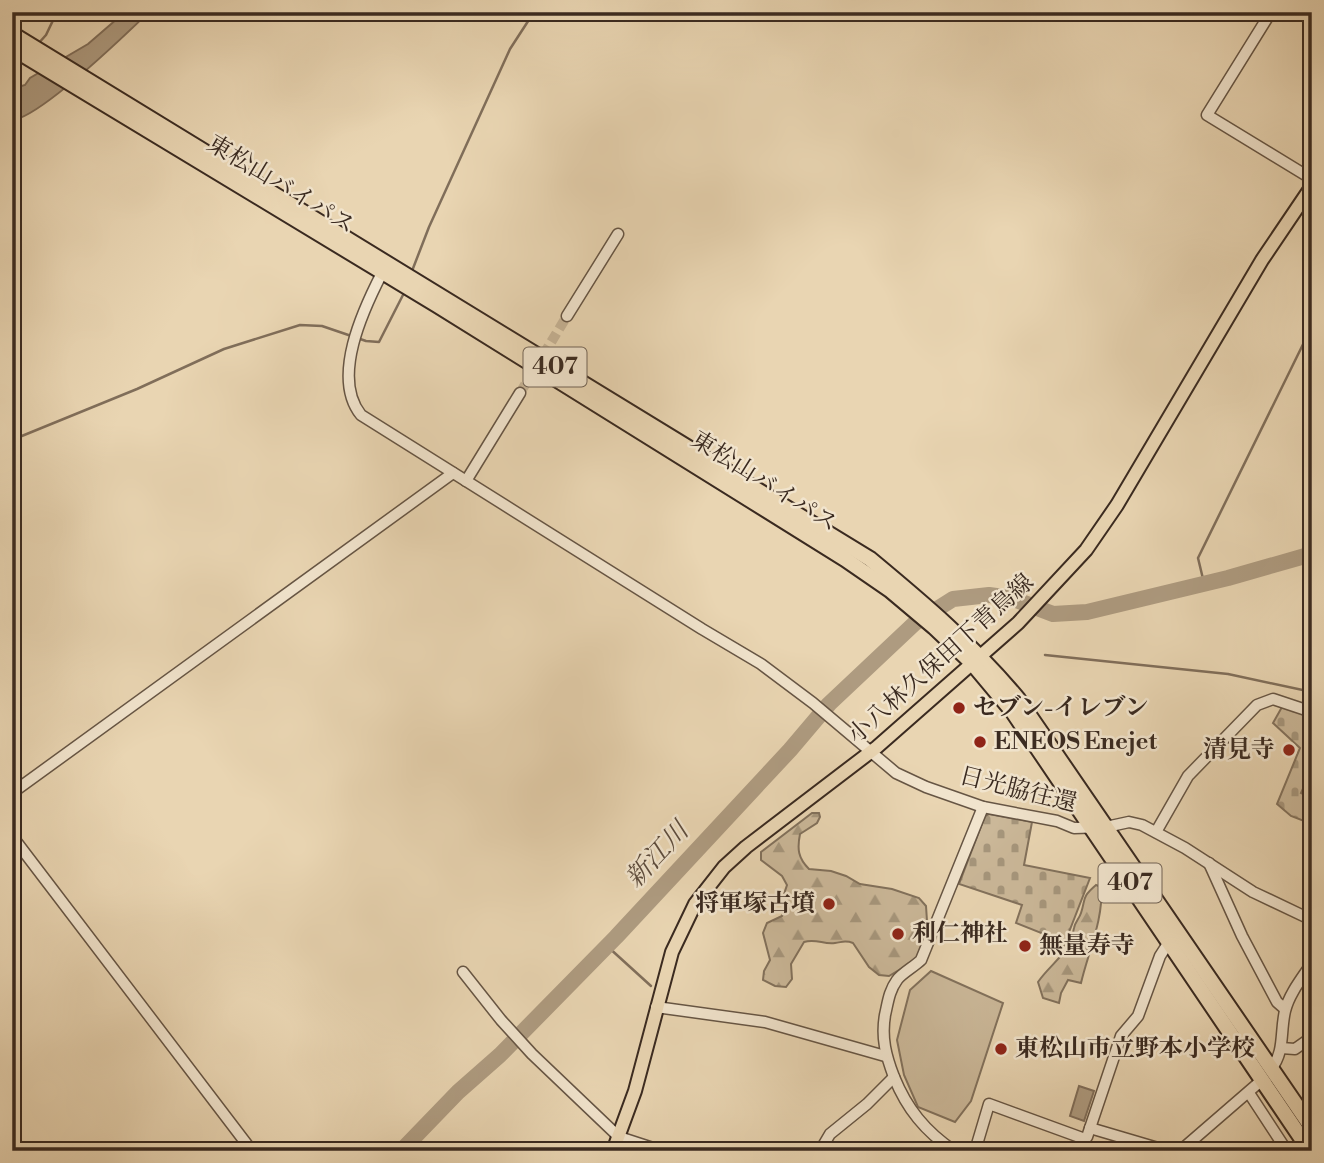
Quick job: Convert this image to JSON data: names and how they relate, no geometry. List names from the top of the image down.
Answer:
{
  "streets": {
    "highway": ["東松山バイパス", "407"],
    "main road": ["小八林久保田下青鳥線"],
    "street": ["日光脇往還"]
  },
  "crossings": [
    ["東松山バイパス", "407"],
    ["東松山バイパス", "小八林久保田下青鳥線"],
    ["東松山バイパス", "日光脇往還"],
    ["小八林久保田下青鳥線", "日光脇往還"]
  ],
  "water": ["新江川"],
  "places": [
    "セブン-イレブン",
    "ENEOS Enejet",
    "清見寺",
    "将軍塚古墳",
    "利仁神社",
    "無量寿寺",
    "東松山市立野本小学校"
  ]
}
